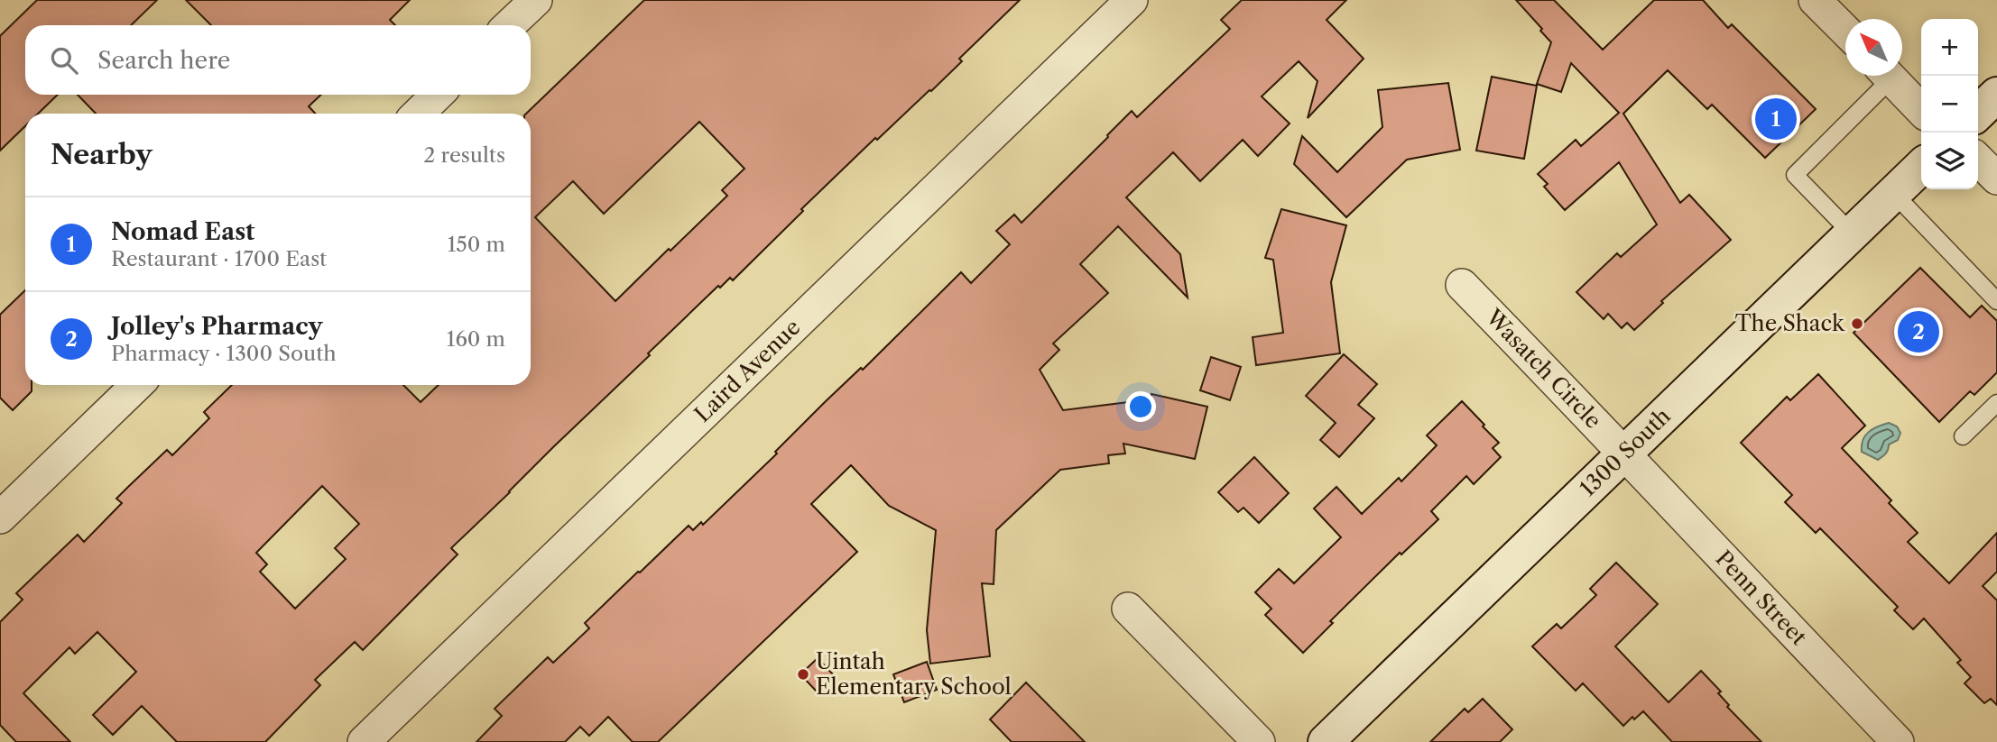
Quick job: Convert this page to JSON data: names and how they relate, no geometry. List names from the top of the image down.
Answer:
{
  "streets": {
    "street": [
      "Wasatch Circle",
      "Laird Avenue",
      "1300 South",
      "Penn Street"
    ]
  },
  "crossings": [
    ["Wasatch Circle", "1300 South"],
    ["Wasatch Circle", "Penn Street"],
    ["1300 South", "Penn Street"]
  ],
  "places": ["The Shack", "Uintah Elementary School"],
  "north": "top left",
  "page": {
    "map_buttons": ["+", "−"],
    "search": "Search here",
    "pins": ["1", "2"],
    "heading": ["Nearby", "2 results"],
    "list": [
      {
        "mark": "1",
        "name": "Nomad East",
        "note": "Restaurant · 1700 East",
        "value": "150 m"
      },
      {
        "mark": "2",
        "name": "Jolley's Pharmacy",
        "note": "Pharmacy · 1300 South",
        "value": "160 m"
      }
    ]
  }
}
